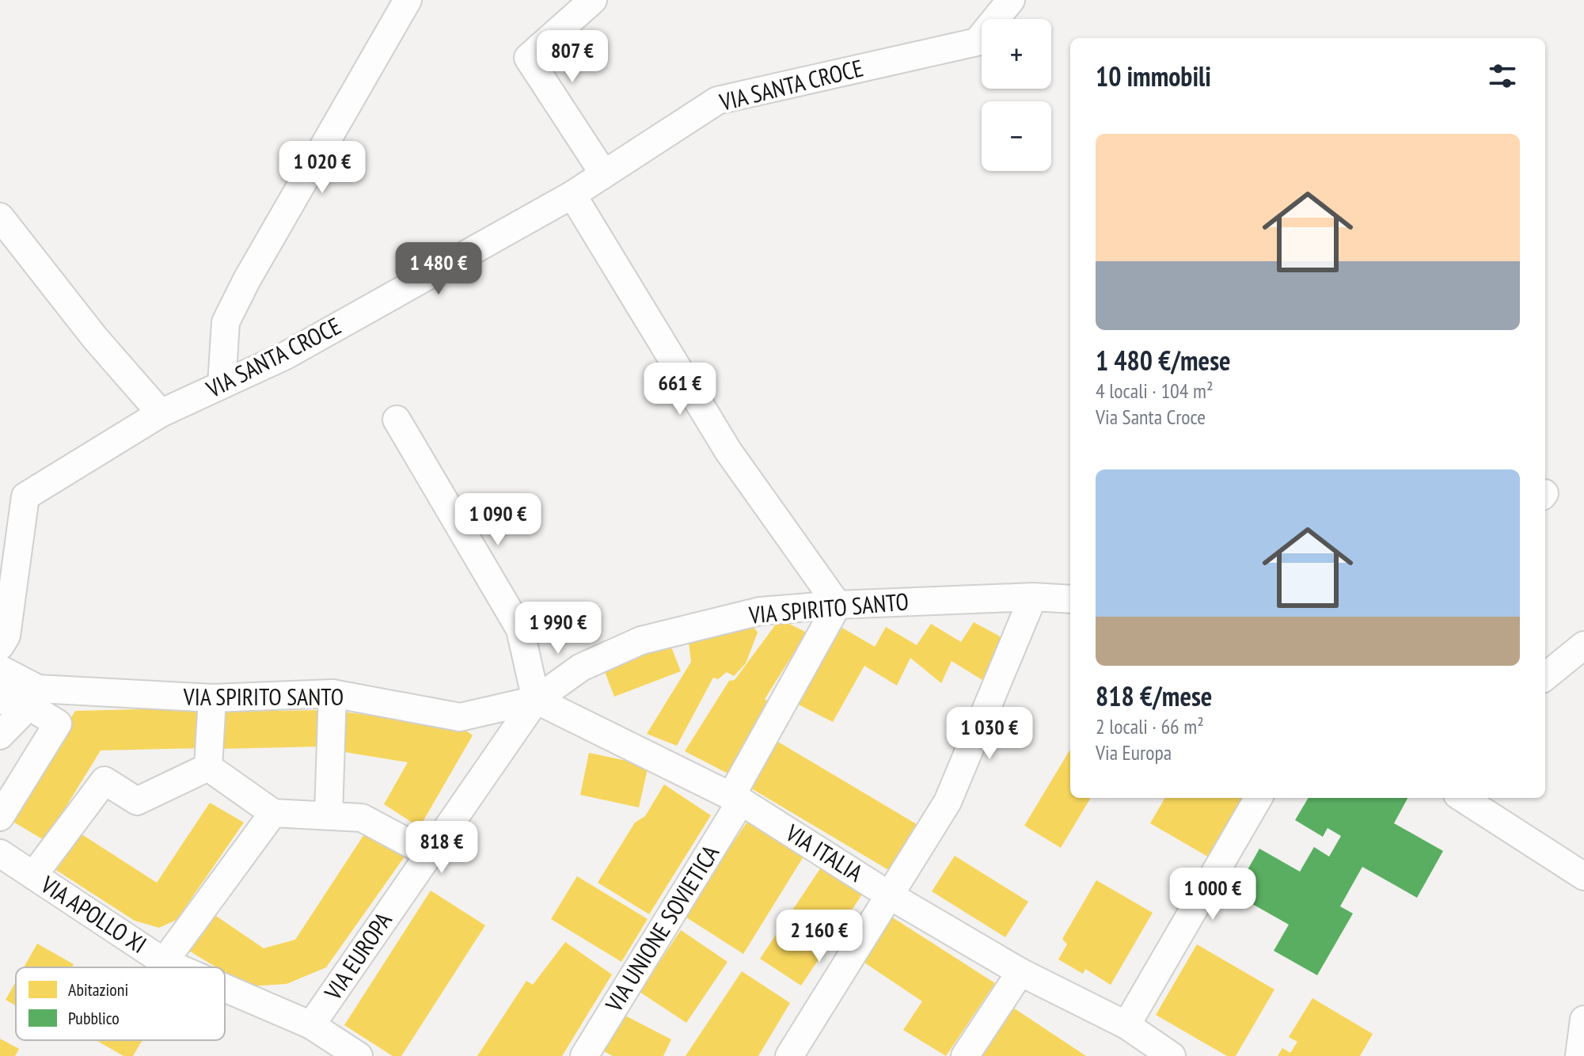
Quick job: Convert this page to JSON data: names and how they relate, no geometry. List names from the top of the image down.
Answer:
{
  "streets": {
    "street": [
      "VIA SANTA CROCE",
      "VIA SPIRITO SANTO",
      "VIA ITALIA",
      "VIA APOLLO XI",
      "VIA UNIONE SOVIETICA",
      "VIA EUROPA"
    ]
  },
  "crossings": [
    ["VIA SPIRITO SANTO", "VIA ITALIA"],
    ["VIA SPIRITO SANTO", "VIA UNIONE SOVIETICA"],
    ["VIA SPIRITO SANTO", "VIA EUROPA"],
    ["VIA ITALIA", "VIA UNIONE SOVIETICA"],
    ["VIA ITALIA", "VIA EUROPA"],
    ["VIA APOLLO XI", "VIA EUROPA"]
  ],
  "legend": ["Abitazioni", "Pubblico"],
  "page": {
    "map_buttons": ["+", "−"],
    "price": [
      "807 €",
      "1 020 €",
      "1 480 €",
      "661 €",
      "1 090 €",
      "1 990 €",
      "1 030 €",
      "818 €",
      "1 000 €",
      "2 160 €"
    ],
    "heading": "10 immobili",
    "list": [
      {
        "name": "1 480 €/mese",
        "note": "4 locali · 104 m² · Via Santa Croce"
      },
      {
        "name": "818 €/mese",
        "note": "2 locali · 66 m² · Via Europa"
      }
    ]
  }
}
